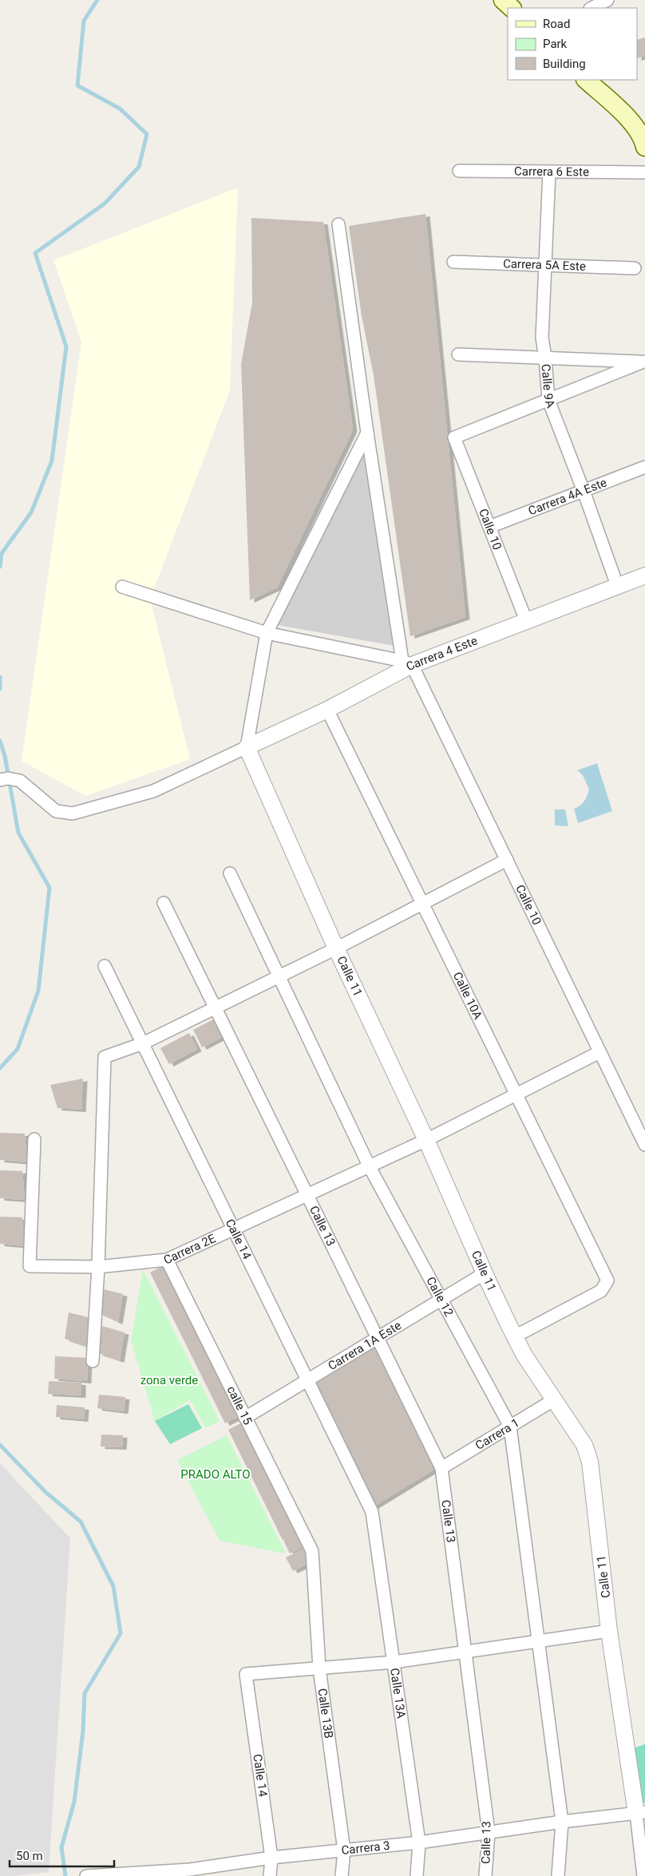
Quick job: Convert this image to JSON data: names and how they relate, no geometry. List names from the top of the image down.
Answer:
{
  "streets": {
    "street": [
      "Carrera 6 Este",
      "Carrera 5A Este",
      "Calle 9A",
      "Carrera 4A Este",
      "Calle 10",
      "Carrera 4 Este",
      "Calle 11",
      "Calle 10A",
      "Calle 13",
      "Calle 14",
      "Carrera 2E",
      "Calle 12",
      "Carrera 1A Este",
      "calle 15",
      "Carrera 1",
      "Calle 13A",
      "Calle 13B",
      "Carrera 3"
    ]
  },
  "crossings": [
    ["Carrera 6 Este", "Calle 9A"],
    ["Carrera 5A Este", "Calle 9A"],
    ["Calle 9A", "Carrera 4A Este"],
    ["Calle 9A", "Calle 10"],
    ["Calle 9A", "Carrera 4 Este"],
    ["Carrera 4A Este", "Calle 10"],
    ["Calle 10", "Carrera 4 Este"],
    ["Calle 10", "Carrera 2E"],
    ["Carrera 4 Este", "Calle 11"],
    ["Carrera 4 Este", "Calle 10A"],
    ["Calle 11", "Calle 10A"],
    ["Calle 11", "Carrera 2E"],
    ["Calle 11", "Carrera 1A Este"],
    ["Calle 11", "Carrera 1"],
    ["Calle 11", "Carrera 3"],
    ["Calle 10A", "Carrera 2E"],
    ["Calle 13", "Carrera 2E"],
    ["Calle 13", "Carrera 1A Este"],
    ["Calle 13", "Carrera 1"],
    ["Calle 13", "Carrera 3"],
    ["Calle 14", "Carrera 2E"],
    ["Calle 14", "Carrera 1A Este"],
    ["Calle 14", "Calle 13A"],
    ["Calle 14", "Calle 13B"],
    ["Calle 14", "Carrera 3"],
    ["Carrera 2E", "Calle 12"],
    ["Carrera 2E", "calle 15"],
    ["Calle 12", "Carrera 1A Este"],
    ["Calle 12", "Carrera 1"],
    ["Carrera 1A Este", "calle 15"],
    ["calle 15", "Calle 13B"],
    ["Calle 13A", "Carrera 3"],
    ["Calle 13B", "Carrera 3"]
  ],
  "parks": ["zona verde", "PRADO ALTO"],
  "legend": ["Road", "Park", "Building"],
  "scale_bar": "50 m"
}
